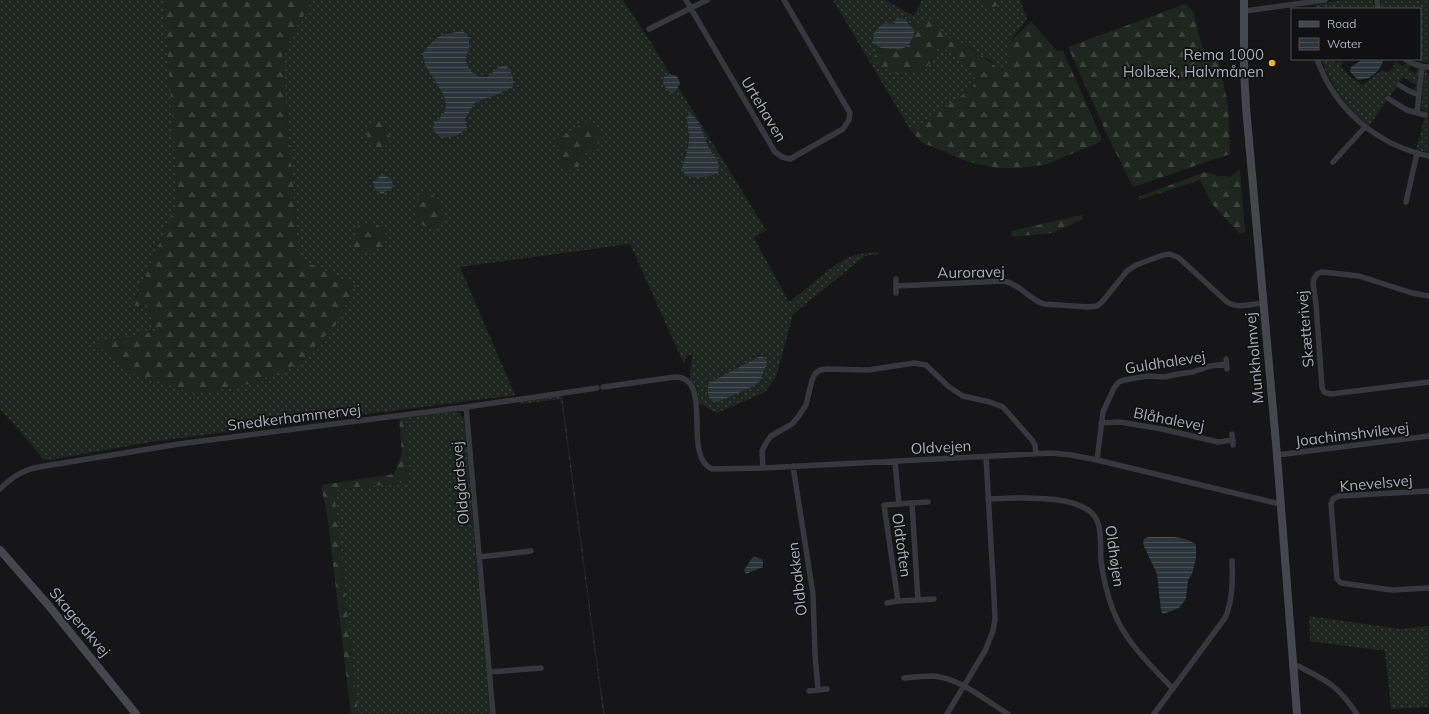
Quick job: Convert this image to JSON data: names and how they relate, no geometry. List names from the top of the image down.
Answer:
{
  "streets": {
    "street": [
      "Urtehaven",
      "Auroravej",
      "Skætterivej",
      "Munkholmvej",
      "Guldhalevej",
      "Snedkerhammervej",
      "Blåhalevej",
      "Joachimshvilevej",
      "Oldvejen",
      "Oldgårdsvej",
      "Knevelsvej",
      "Oldtoften",
      "Oldhøjen",
      "Oldbakken",
      "Skagerakvej"
    ]
  },
  "crossings": [
    ["Auroravej", "Munkholmvej"],
    ["Munkholmvej", "Joachimshvilevej"],
    ["Munkholmvej", "Oldvejen"],
    ["Guldhalevej", "Blåhalevej"],
    ["Guldhalevej", "Oldvejen"],
    ["Snedkerhammervej", "Oldvejen"],
    ["Snedkerhammervej", "Oldgårdsvej"],
    ["Oldvejen", "Oldtoften"],
    ["Oldvejen", "Oldbakken"]
  ],
  "places": ["Rema 1000 Holbæk, Halvmånen"],
  "legend": ["Road", "Water"]
}
